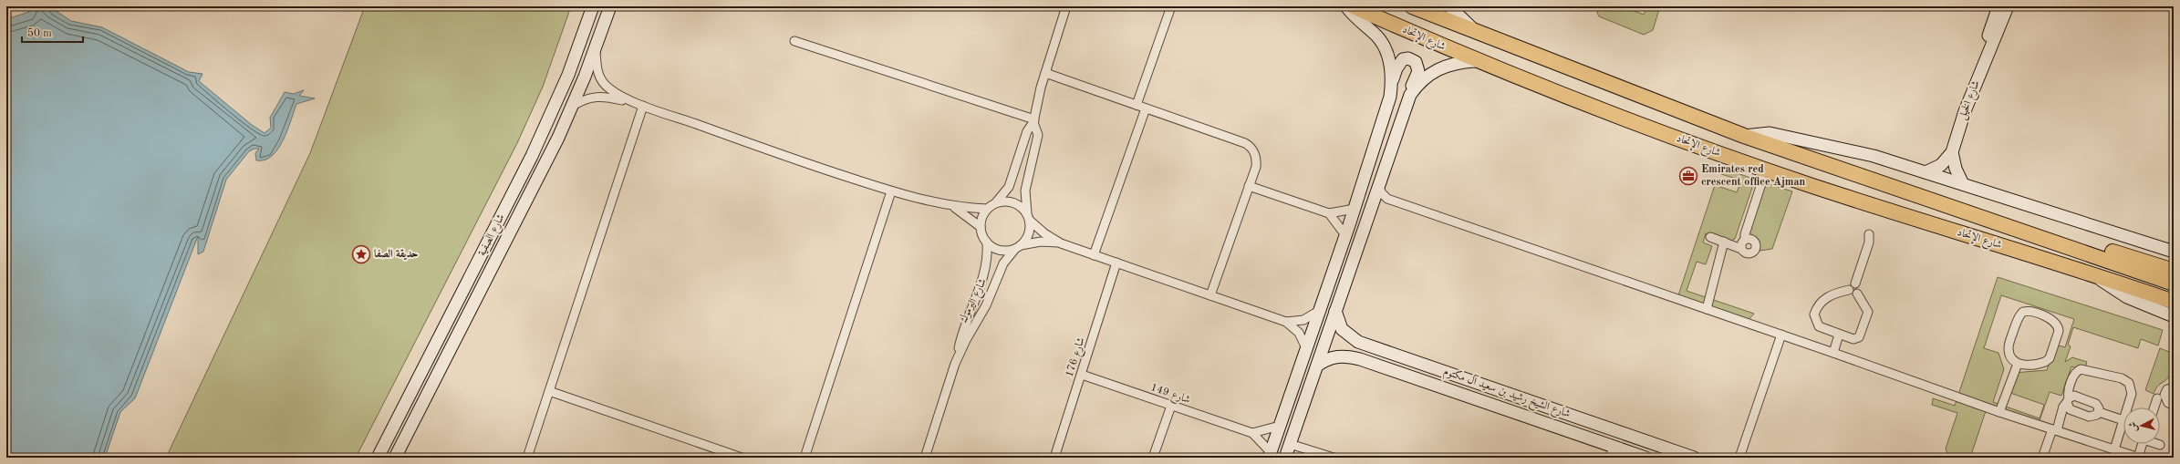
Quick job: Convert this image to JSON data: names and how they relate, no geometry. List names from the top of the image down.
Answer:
{
  "streets": {
    "highway": ["شارع الإتحاد"],
    "main road": ["شارع الخيل", "شارع الصفية", "شارع الشيخ رشيد بن سعيد آل مكتوم"],
    "street": ["شارع اليرموك", "شارع 176", "شارع 149"]
  },
  "crossings": [
    ["شارع الإتحاد", "شارع الخيل"],
    ["شارع 176", "شارع 149"]
  ],
  "places": {
    "office": ["Emirates red crescent office Ajman"],
    "place": ["حديقة الصفا"]
  },
  "scale_bar": "50 m",
  "north": "left"
}
